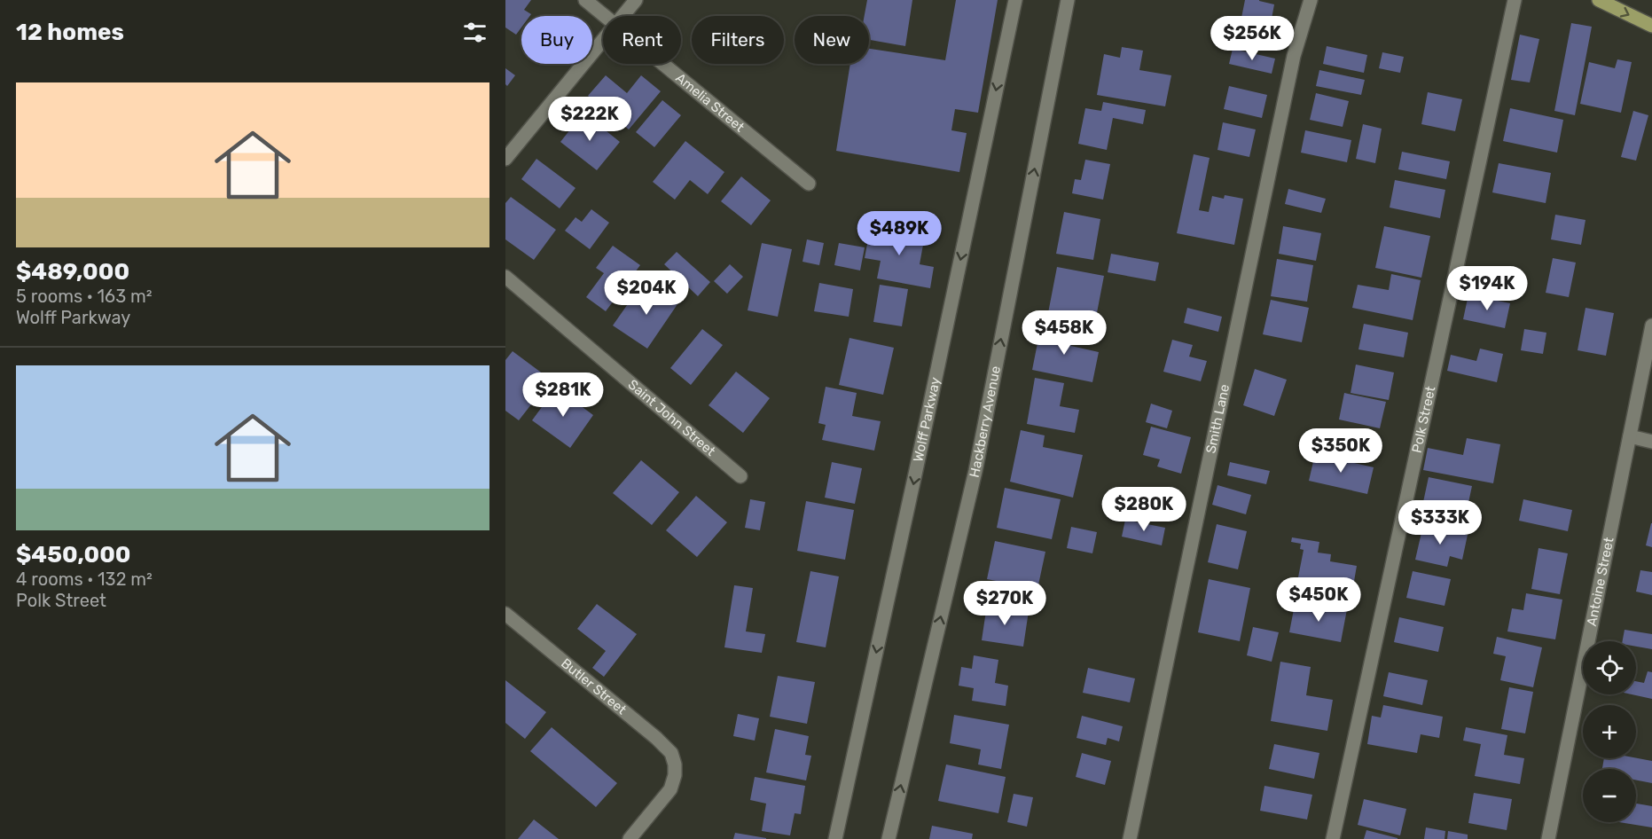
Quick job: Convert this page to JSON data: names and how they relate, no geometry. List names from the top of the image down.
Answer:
{
  "streets": {
    "street": [
      "Amelia Street",
      "Saint John Street",
      "Smith Lane",
      "Wolff Parkway",
      "Polk Street",
      "Hackberry Avenue",
      "Antoine Street",
      "Butler Street"
    ]
  },
  "one_way": ["Wolff Parkway", "Hackberry Avenue"],
  "page": {
    "heading": "12 homes",
    "price": [
      "$256K",
      "$222K",
      "$489K",
      "$194K",
      "$204K",
      "$458K",
      "$281K",
      "$350K",
      "$280K",
      "$333K",
      "$450K",
      "$270K"
    ],
    "chip": [
      "Buy",
      "Rent",
      "Filters",
      "New"
    ],
    "list": [
      {
        "name": "$489,000",
        "note": "5 rooms · 163 m² · Wolff Parkway"
      },
      {
        "name": "$450,000",
        "note": "4 rooms · 132 m² · Polk Street"
      }
    ],
    "map_buttons": ["+", "−"]
  }
}
